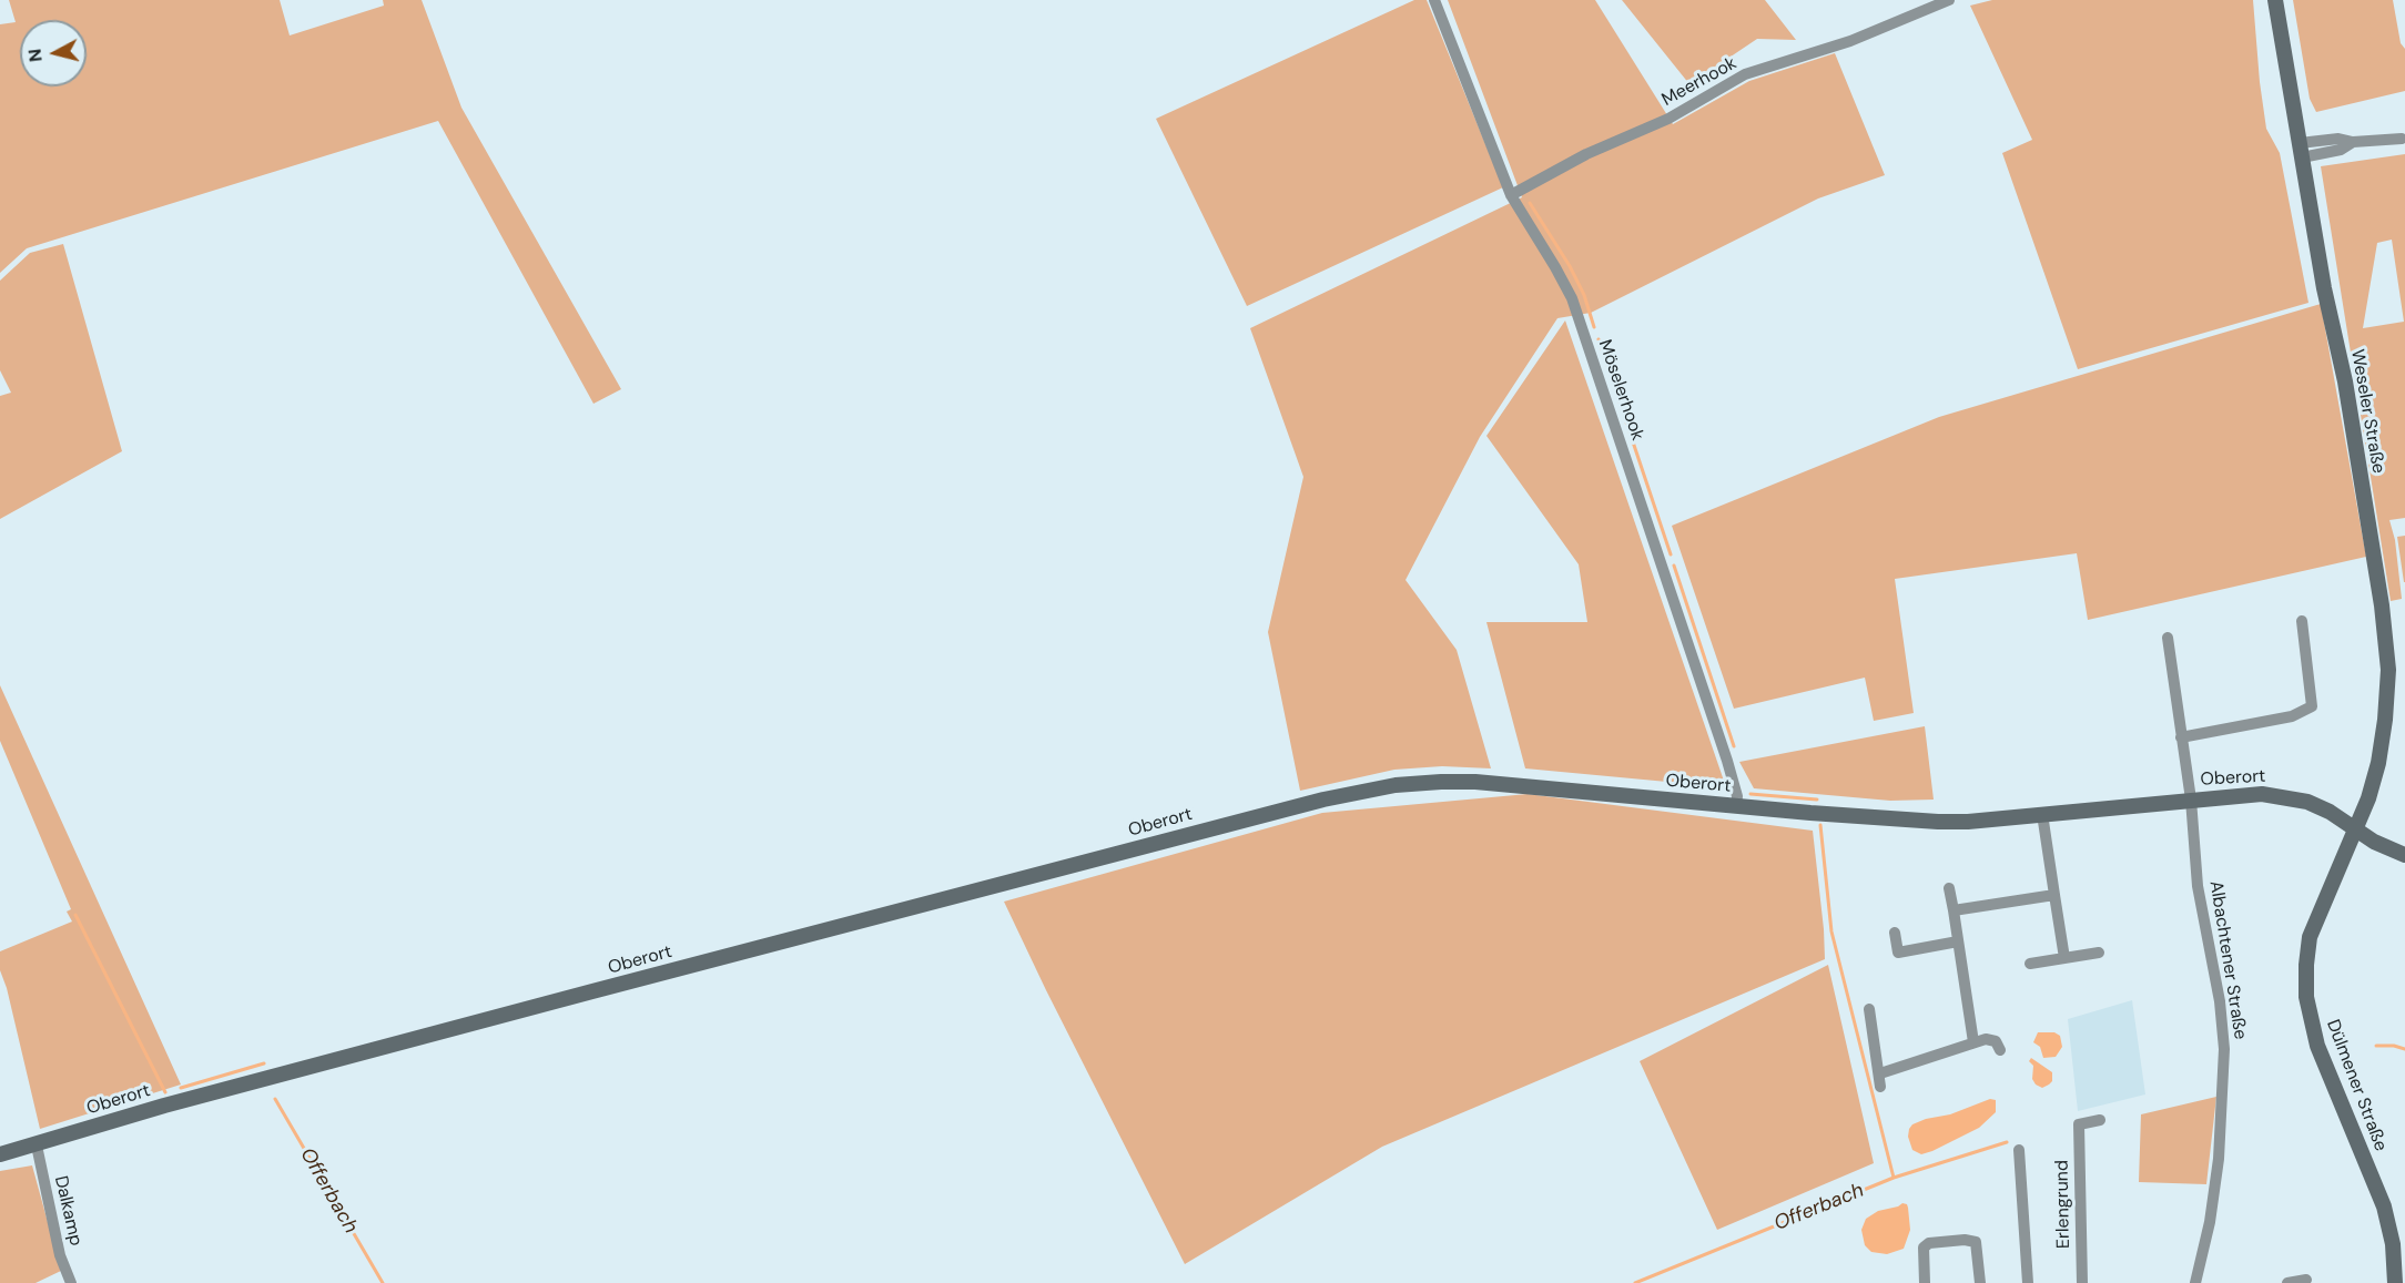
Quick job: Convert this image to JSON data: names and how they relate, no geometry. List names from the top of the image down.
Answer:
{
  "streets": {
    "main road": ["Weseler Straße", "Oberort", "Dülmener Straße"],
    "street": [
      "Meerhook",
      "Möselerhook",
      "Albachtener Straße",
      "Erlengrund",
      "Dalkamp"
    ]
  },
  "crossings": [
    ["Meerhook", "Möselerhook"],
    ["Möselerhook", "Oberort"],
    ["Weseler Straße", "Oberort"],
    ["Weseler Straße", "Dülmener Straße"],
    ["Oberort", "Albachtener Straße"],
    ["Oberort", "Dülmener Straße"],
    ["Oberort", "Dalkamp"]
  ],
  "water": ["Offerbach"],
  "north": "left"
}
